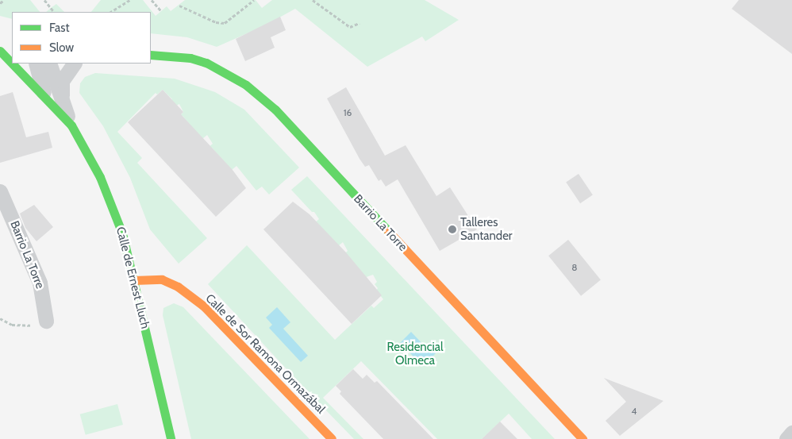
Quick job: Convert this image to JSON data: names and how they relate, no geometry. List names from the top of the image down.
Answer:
{
  "streets": {
    "street": ["Barrio La Torre", "Calle de Ernest Lluch", "Calle de Sor Ramona Ormazábal"]
  },
  "crossings": [
    ["Calle de Ernest Lluch", "Calle de Sor Ramona Ormazábal"]
  ],
  "parks": ["Residencial Olmeca"],
  "places": ["Talleres Santander"],
  "house_numbers": ["16", "8", "4"],
  "legend": ["Fast", "Slow"]
}
